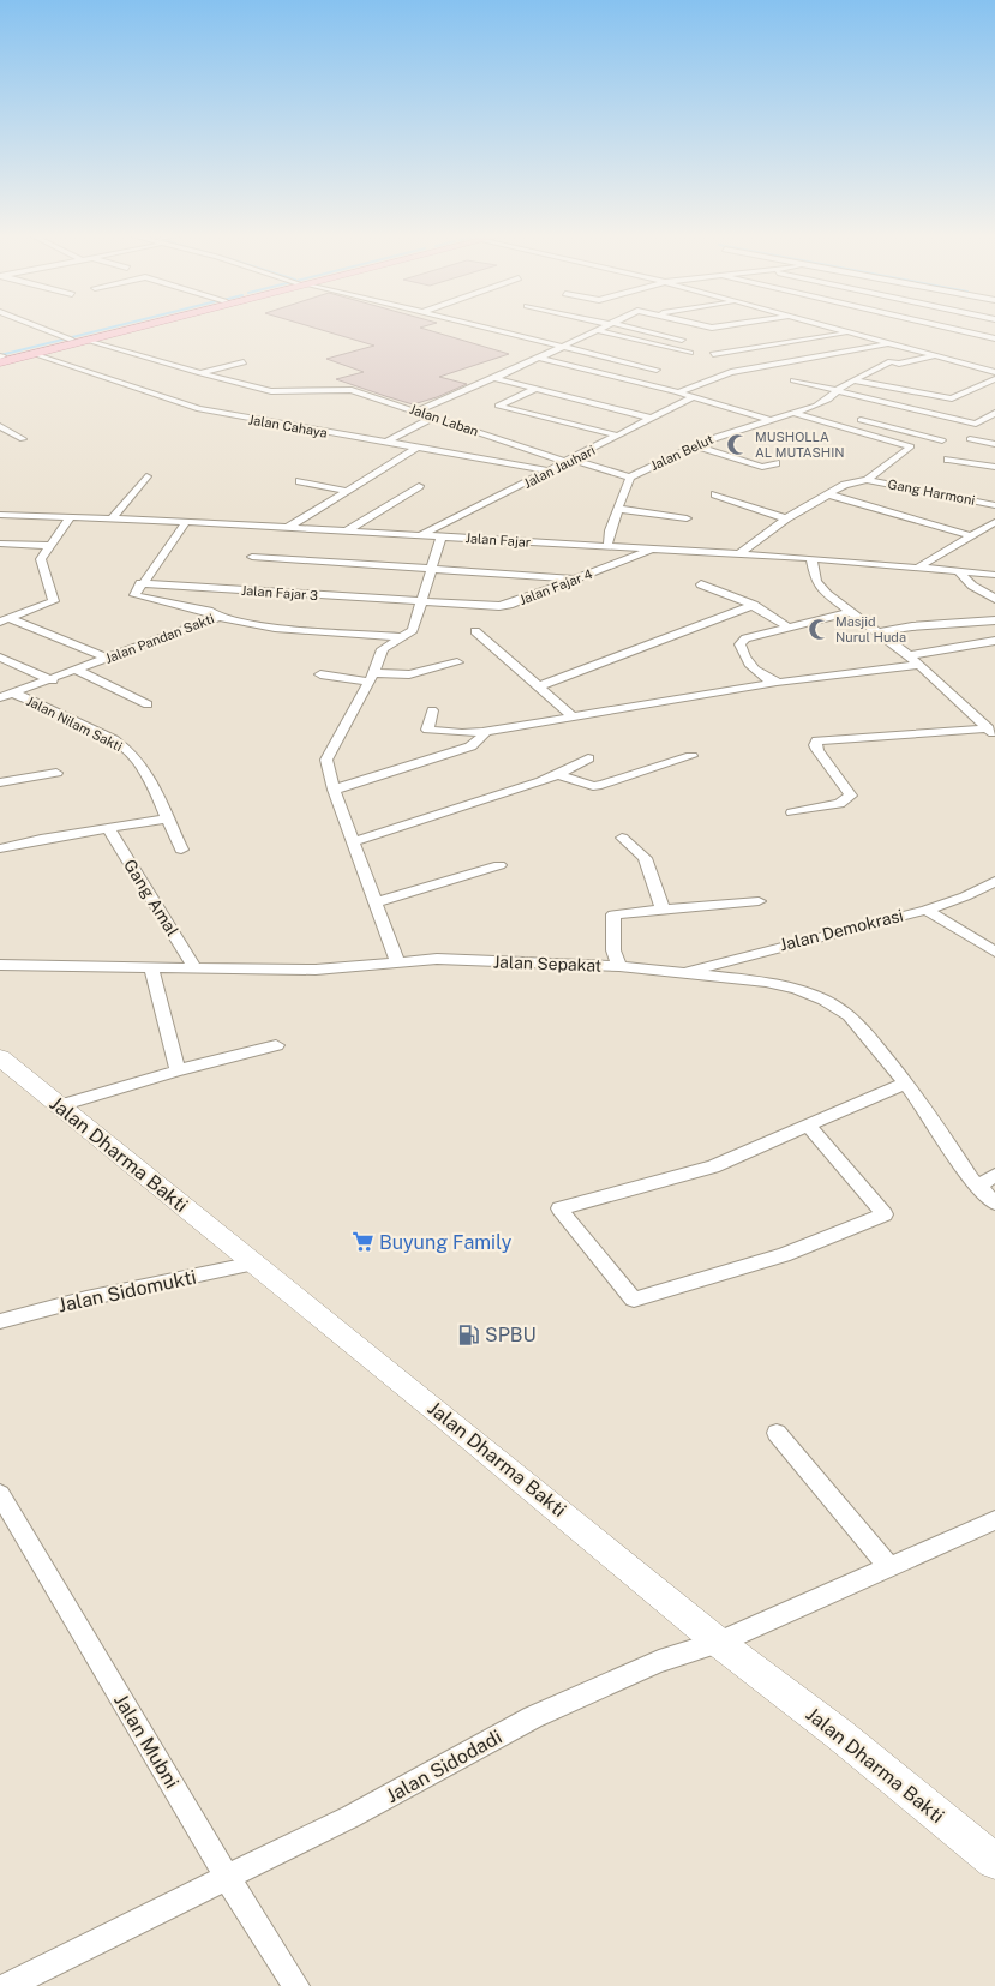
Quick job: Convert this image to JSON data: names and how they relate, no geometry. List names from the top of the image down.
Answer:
{
  "streets": {
    "main road": ["Jalan Dharma Bakti"],
    "street": [
      "Jalan Laban",
      "Jalan Cahaya",
      "Jalan Belut",
      "Jalan Jauhari",
      "Gang Harmoni",
      "Jalan Fajar",
      "Jalan Fajar 4",
      "Jalan Fajar 3",
      "Jalan Pandan Sakti",
      "Jalan Nilam Sakti",
      "Gang Amal",
      "Jalan Demokrasi",
      "Jalan Sepakat",
      "Jalan Sidomukti",
      "Jalan Mubni",
      "Jalan Sidodadi"
    ]
  },
  "crossings": [
    ["Jalan Laban", "Jalan Belut"],
    ["Jalan Laban", "Jalan Jauhari"],
    ["Jalan Cahaya", "Jalan Jauhari"],
    ["Jalan Belut", "Jalan Fajar"],
    ["Jalan Jauhari", "Jalan Fajar"],
    ["Jalan Fajar", "Jalan Fajar 4"],
    ["Jalan Fajar 4", "Jalan Fajar 3"],
    ["Jalan Fajar 3", "Jalan Pandan Sakti"],
    ["Jalan Pandan Sakti", "Jalan Nilam Sakti"],
    ["Gang Amal", "Jalan Sepakat"],
    ["Jalan Demokrasi", "Jalan Sepakat"],
    ["Jalan Dharma Bakti", "Jalan Sidomukti"],
    ["Jalan Dharma Bakti", "Jalan Sidodadi"],
    ["Jalan Mubni", "Jalan Sidodadi"]
  ],
  "places": {
    "mosque": ["MUSHOLLA AL MUTASHIN", "Masjid Nurul Huda"],
    "supermarket": ["Buyung Family"],
    "fuel station": ["SPBU"]
  }
}
